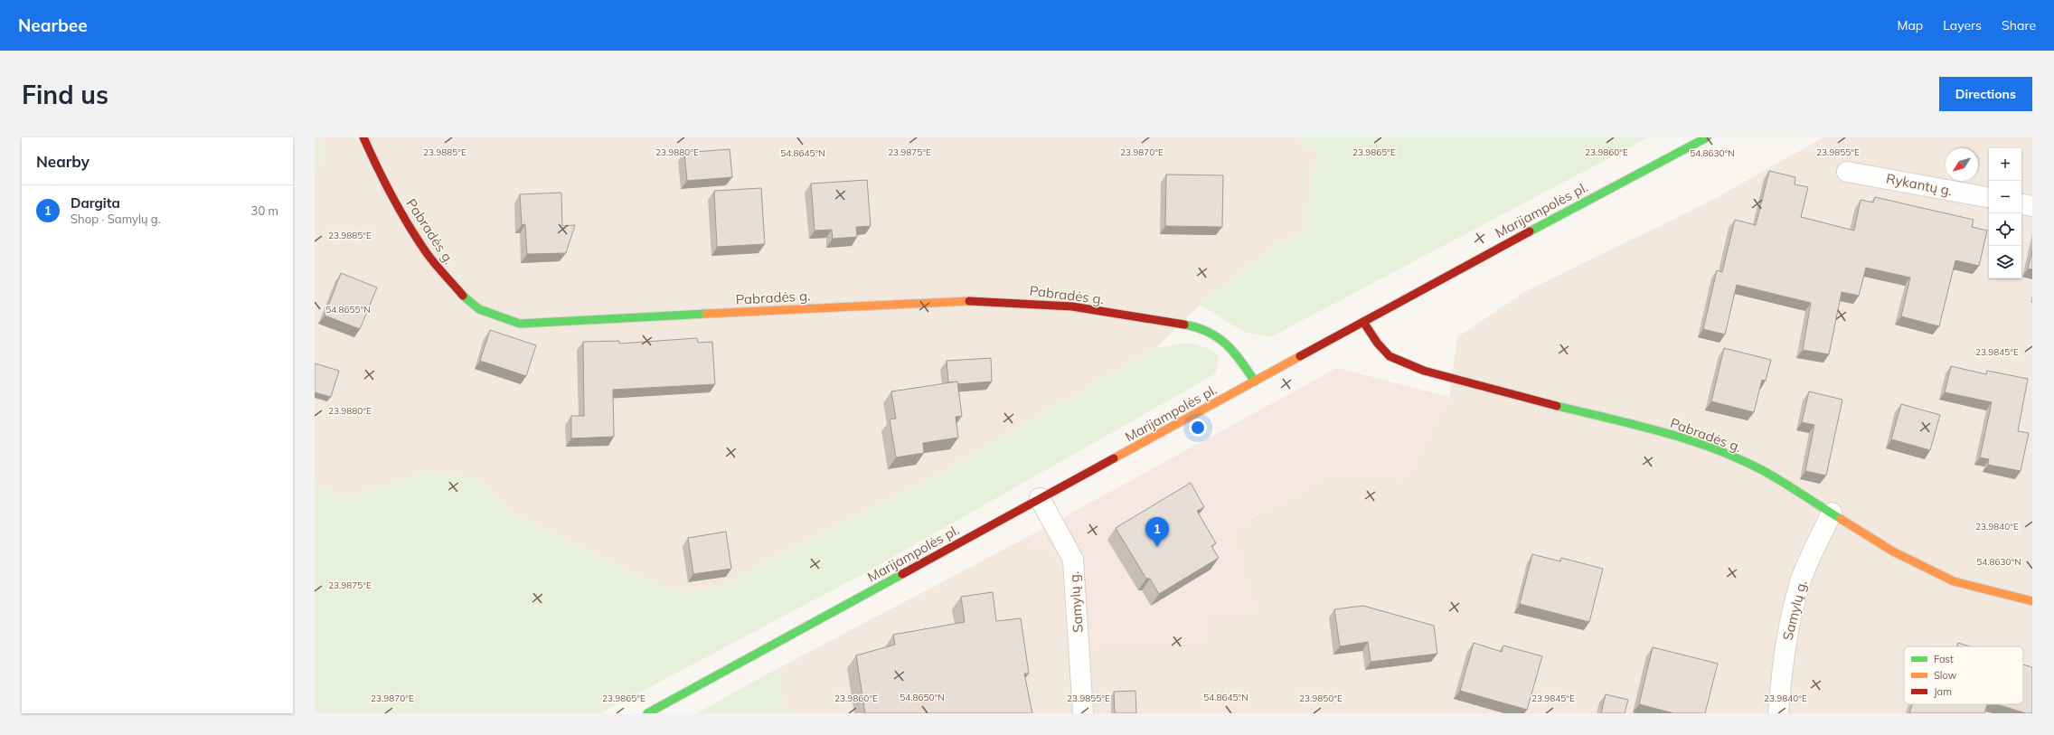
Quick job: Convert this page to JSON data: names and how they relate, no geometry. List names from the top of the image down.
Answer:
{
  "streets": {
    "street": [
      "Rykantų g.",
      "Marijampolės pl.",
      "Pabradės g.",
      "Samylų g."
    ]
  },
  "crossings": [
    ["Marijampolės pl.", "Pabradės g."],
    ["Marijampolės pl.", "Samylų g."],
    ["Pabradės g.", "Samylų g."]
  ],
  "legend": ["Fast", "Slow", "Jam"],
  "north": "bottom left",
  "page": {
    "header": "Nearbee",
    "nav": ["Map", "Layers", "Share"],
    "buttons": "Directions",
    "title": "Find us",
    "heading": "Nearby",
    "map_buttons": ["+", "−"],
    "list": [
      {
        "mark": "1",
        "name": "Dargita",
        "note": "Shop · Samylų g.",
        "value": "30 m"
      }
    ],
    "pins": "1"
  },
  "coordinates": [
    "23.9885°E",
    "23.9880°E",
    "23.9875°E",
    "23.9870°E",
    "23.9865°E",
    "23.9860°E",
    "23.9855°E",
    "54.8645°N",
    "54.8630°N",
    "54.8655°N",
    "23.9845°E",
    "23.9840°E",
    "54.8650°N",
    "23.9850°E"
  ]
}
